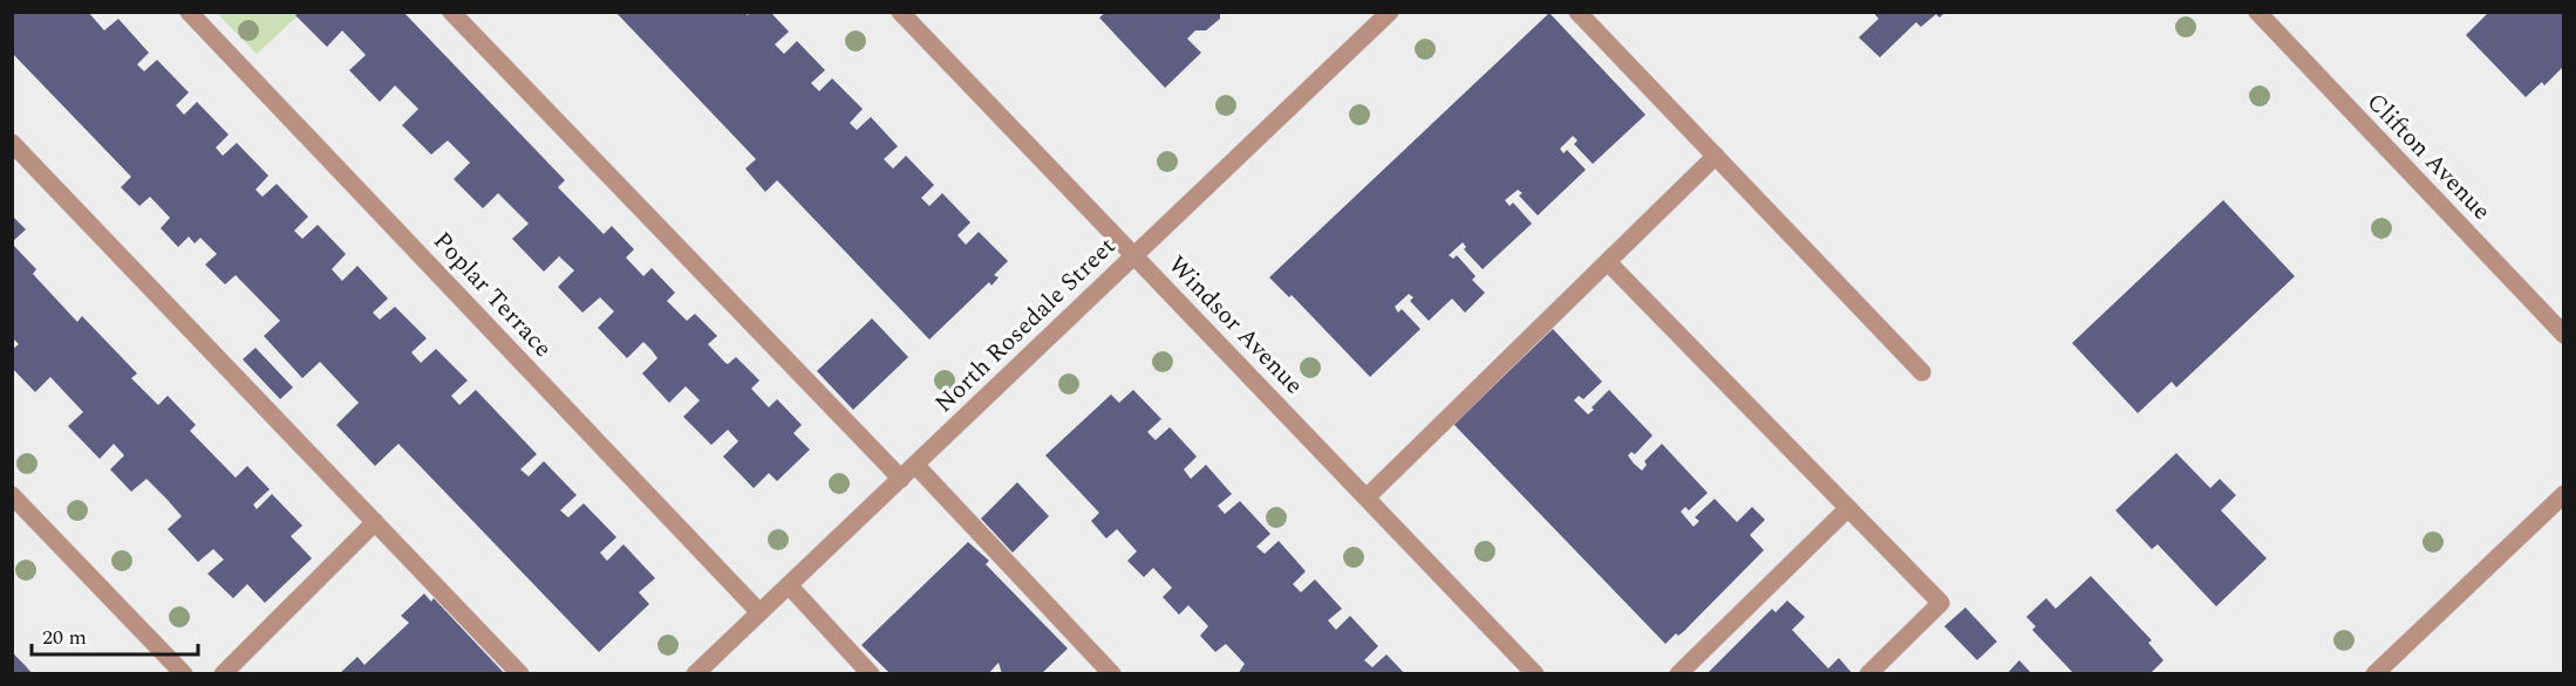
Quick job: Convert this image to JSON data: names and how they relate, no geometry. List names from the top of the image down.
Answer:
{
  "streets": {
    "street": [
      "Clifton Avenue",
      "Poplar Terrace",
      "North Rosedale Street",
      "Windsor Avenue"
    ]
  },
  "crossings": [
    ["Poplar Terrace", "North Rosedale Street"],
    ["North Rosedale Street", "Windsor Avenue"]
  ],
  "scale_bar": "20 m"
}
